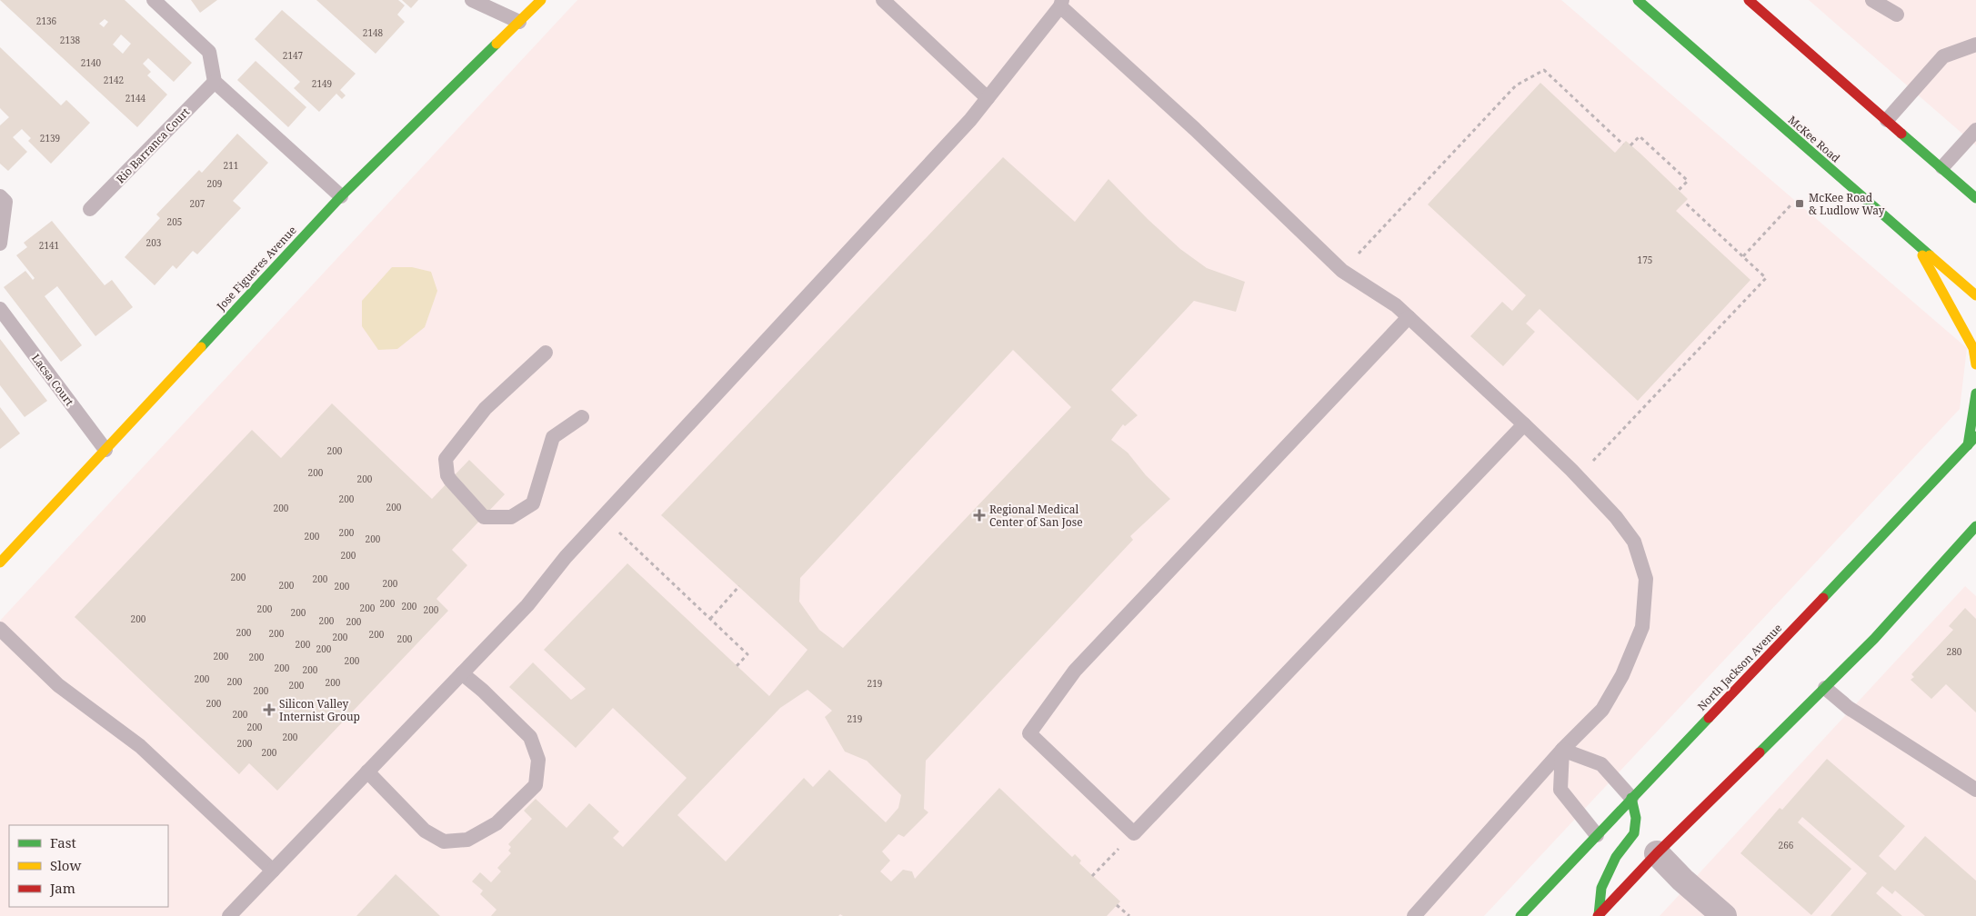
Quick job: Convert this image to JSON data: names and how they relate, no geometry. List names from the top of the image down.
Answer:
{
  "streets": {
    "main road": ["McKee Road", "Jose Figueres Avenue", "North Jackson Avenue"],
    "lane": ["Rio Barranca Court", "Lacsa Court"]
  },
  "crossings": [
    ["Jose Figueres Avenue", "Lacsa Court"]
  ],
  "places": {
    "transit": ["McKee Road & Ludlow Way"],
    "health": ["Regional Medical Center of San Jose", "Silicon Valley Internist Group"]
  },
  "house_numbers": [
    "2136",
    "2148",
    "2138",
    "2147",
    "2140",
    "2142",
    "2149",
    "2144",
    "2139",
    "211",
    "209",
    "207",
    "205",
    "203",
    "2141",
    "175",
    "200",
    "200",
    "200",
    "200",
    "200",
    "200",
    "200",
    "200",
    "200",
    "200",
    "200",
    "200",
    "200",
    "200",
    "200",
    "200",
    "200",
    "200",
    "200",
    "200",
    "200",
    "200",
    "200",
    "200",
    "200",
    "200",
    "200",
    "200",
    "200",
    "200",
    "200",
    "280",
    "200",
    "200",
    "200",
    "200",
    "200",
    "200",
    "200",
    "200",
    "219",
    "200",
    "200",
    "200",
    "200",
    "219",
    "200",
    "200",
    "200",
    "200",
    "266"
  ],
  "legend": ["Fast", "Slow", "Jam"]
}
